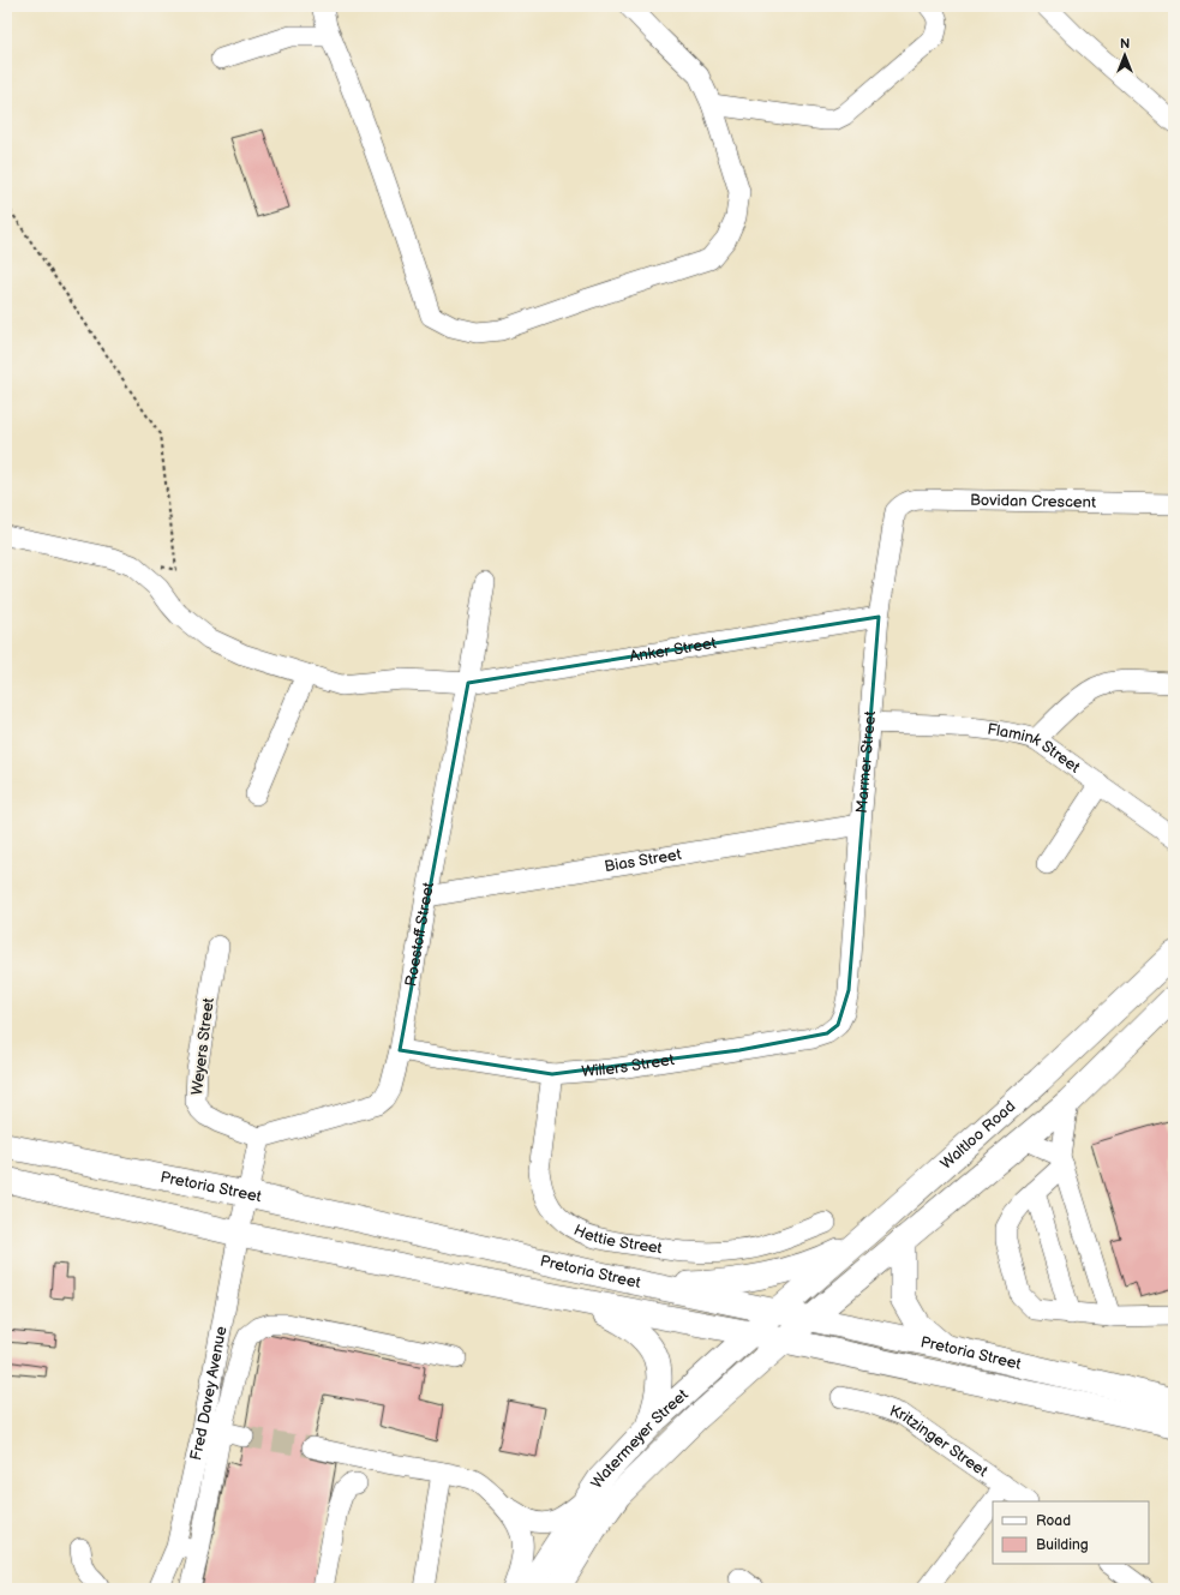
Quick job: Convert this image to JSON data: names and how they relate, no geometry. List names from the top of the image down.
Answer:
{
  "streets": {
    "main road": ["Waltloo Road", "Pretoria Street", "Watermeyer Street"],
    "street": [
      "Bovidan Crescent",
      "Anker Street",
      "Flamink Street",
      "Marmer Street",
      "Bias Street",
      "Roestoff Street",
      "Weyers Street",
      "Willers Street",
      "Hettie Street",
      "Fred Davey Avenue",
      "Kritzinger Street"
    ]
  },
  "crossings": [
    ["Bovidan Crescent", "Marmer Street"],
    ["Anker Street", "Marmer Street"],
    ["Anker Street", "Roestoff Street"],
    ["Flamink Street", "Marmer Street"],
    ["Marmer Street", "Bias Street"],
    ["Marmer Street", "Willers Street"],
    ["Bias Street", "Roestoff Street"],
    ["Roestoff Street", "Weyers Street"],
    ["Roestoff Street", "Willers Street"],
    ["Willers Street", "Hettie Street"],
    ["Waltloo Road", "Pretoria Street"],
    ["Waltloo Road", "Watermeyer Street"],
    ["Pretoria Street", "Fred Davey Avenue"],
    ["Pretoria Street", "Watermeyer Street"]
  ],
  "legend": ["Road", "Building"],
  "north": "top"
}
